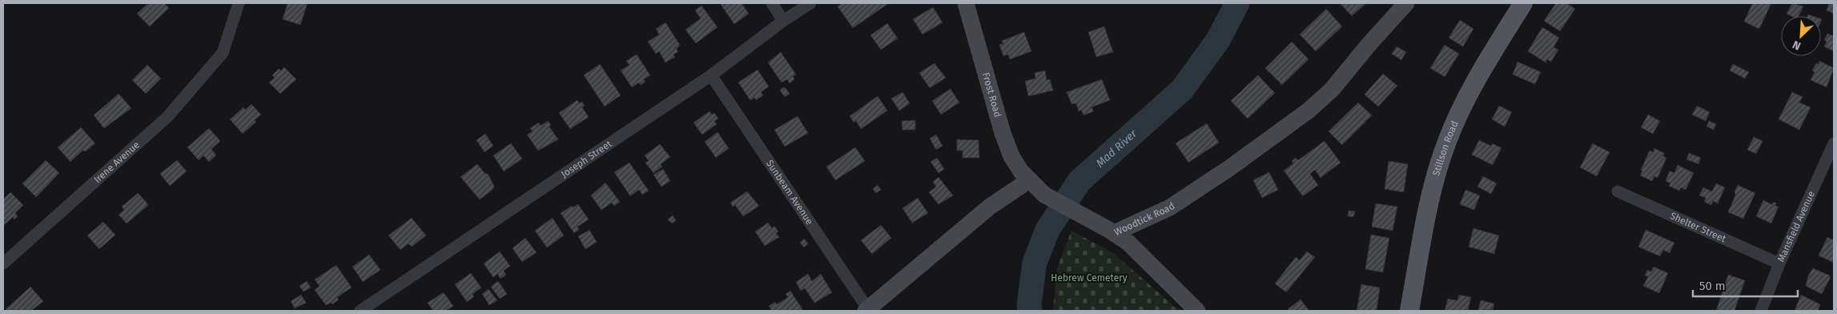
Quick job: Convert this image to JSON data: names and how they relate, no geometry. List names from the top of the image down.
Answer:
{
  "streets": {
    "main road": ["Frost Road", "Stillson Road", "Woodtick Road"],
    "street": [
      "Joseph Street",
      "Irene Avenue",
      "Sunbeam Avenue",
      "Mansfield Avenue",
      "Shelter Street"
    ]
  },
  "crossings": [
    ["Frost Road", "Woodtick Road"],
    ["Joseph Street", "Sunbeam Avenue"],
    ["Mansfield Avenue", "Shelter Street"]
  ],
  "water": ["Mad River"],
  "parks": ["Hebrew Cemetery"],
  "scale_bar": "50 m",
  "north": "bottom left"
}
